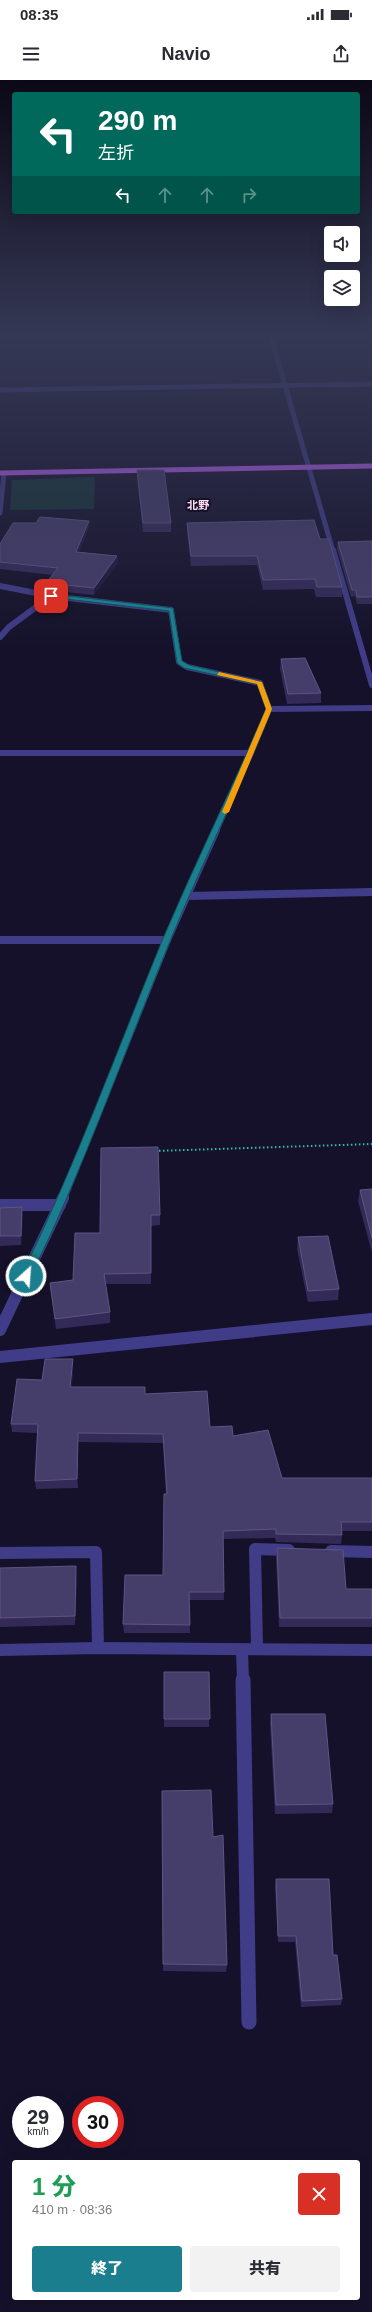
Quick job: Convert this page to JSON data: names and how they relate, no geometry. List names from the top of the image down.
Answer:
{
  "districts": ["北野"],
  "page": {
    "status": "08:35",
    "header": "Navio",
    "turn": ["290 m", "左折"],
    "speed": "29 km/h",
    "limit": "30",
    "heading": ["1 分", "410 m · 08:36"],
    "buttons": ["終了", "共有"]
  }
}
